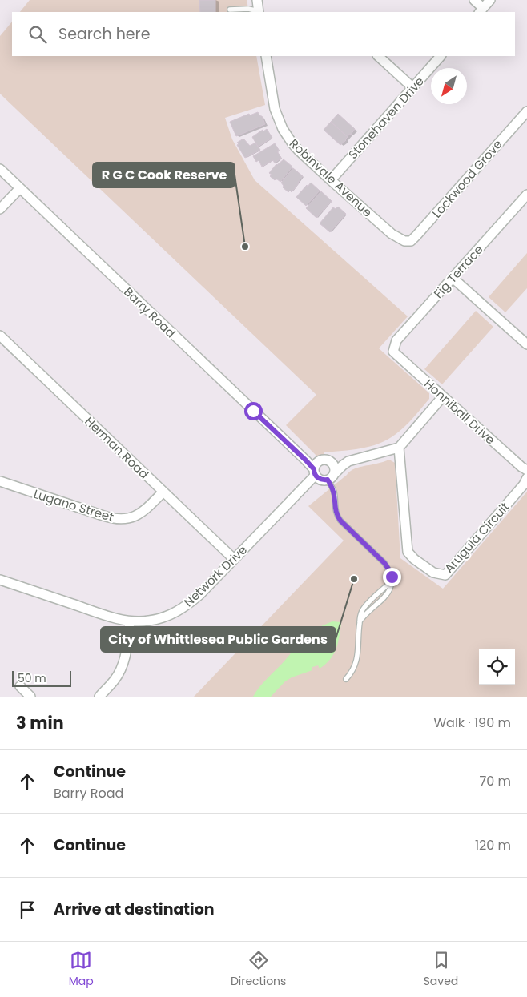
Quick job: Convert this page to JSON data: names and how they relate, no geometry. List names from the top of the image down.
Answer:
{
  "streets": {
    "street": [
      "Stonehaven Drive",
      "Robinvale Avenue",
      "Lockwood Grove",
      "Fig Terrace",
      "Barry Road",
      "Honniball Drive",
      "Herman Road",
      "Lugano Street",
      "Arugula Circuit",
      "Network Drive"
    ]
  },
  "crossings": [
    ["Stonehaven Drive", "Robinvale Avenue"],
    ["Robinvale Avenue", "Lockwood Grove"],
    ["Fig Terrace", "Honniball Drive"],
    ["Barry Road", "Network Drive"],
    ["Herman Road", "Lugano Street"],
    ["Herman Road", "Network Drive"]
  ],
  "places": ["R G C Cook Reserve", "City of Whittlesea Public Gardens"],
  "scale_bar": "50 m",
  "north": "bottom left",
  "page": {
    "search": "Search here",
    "scale": "50 m",
    "heading": ["3 min", "Walk · 190 m"],
    "list": [
      ["Continue", "Barry Road", "70 m"],
      ["Continue", "120 m"],
      "Arrive at destination"
    ],
    "nav": ["Map", "Directions", "Saved"]
  }
}
